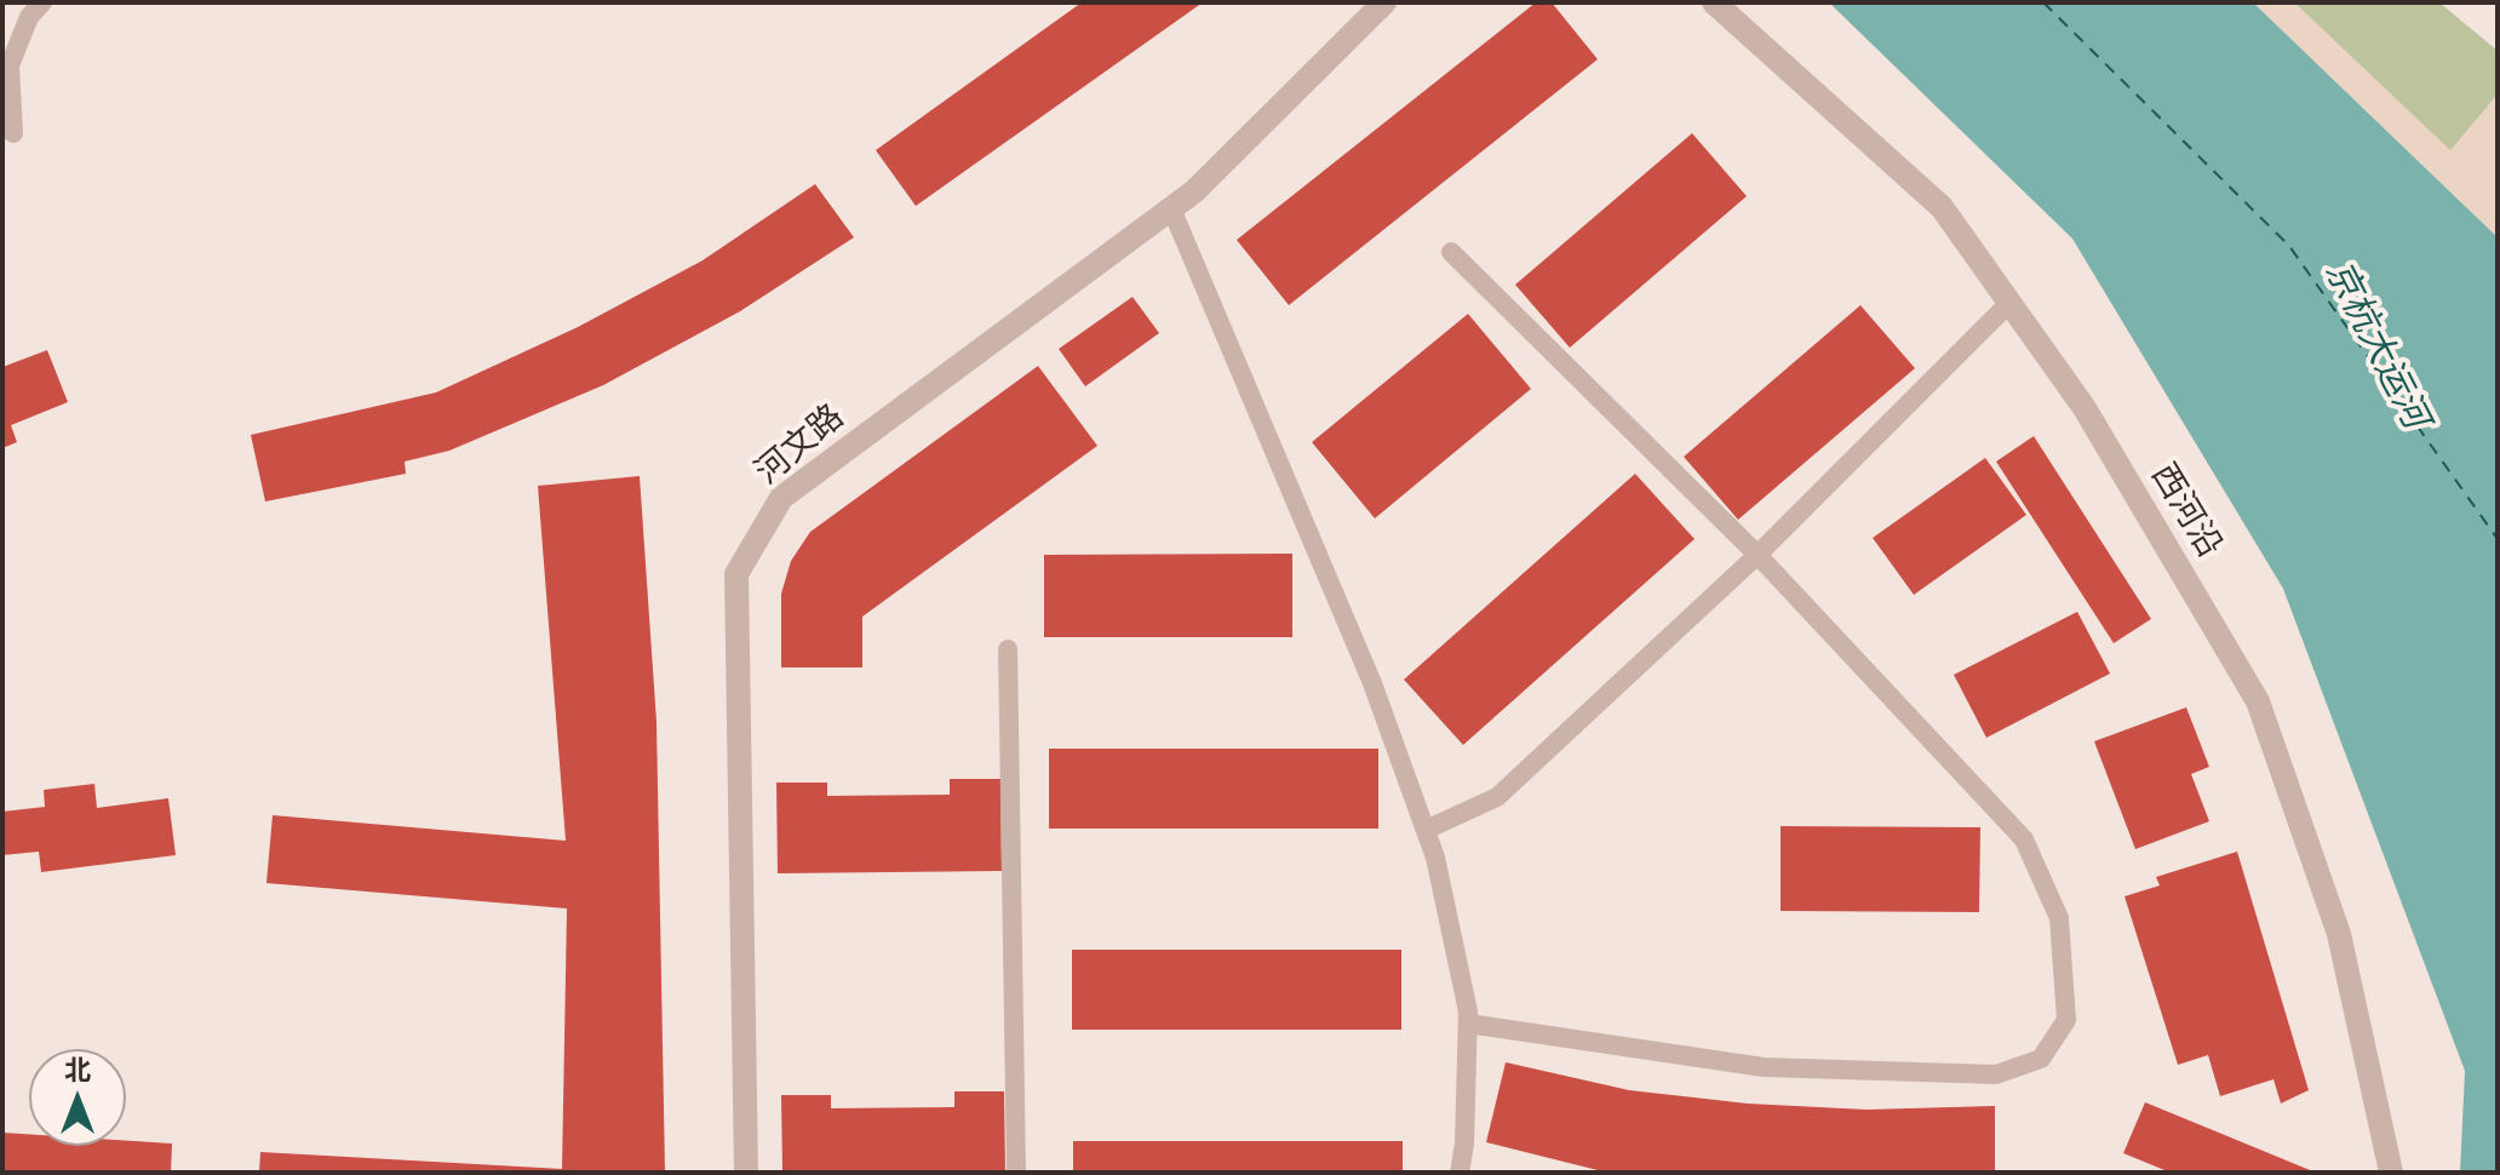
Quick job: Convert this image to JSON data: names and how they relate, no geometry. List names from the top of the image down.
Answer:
{
  "streets": {
    "street": ["河文路", "西河沿"]
  },
  "water": ["京杭大运河"],
  "north": "top"
}
